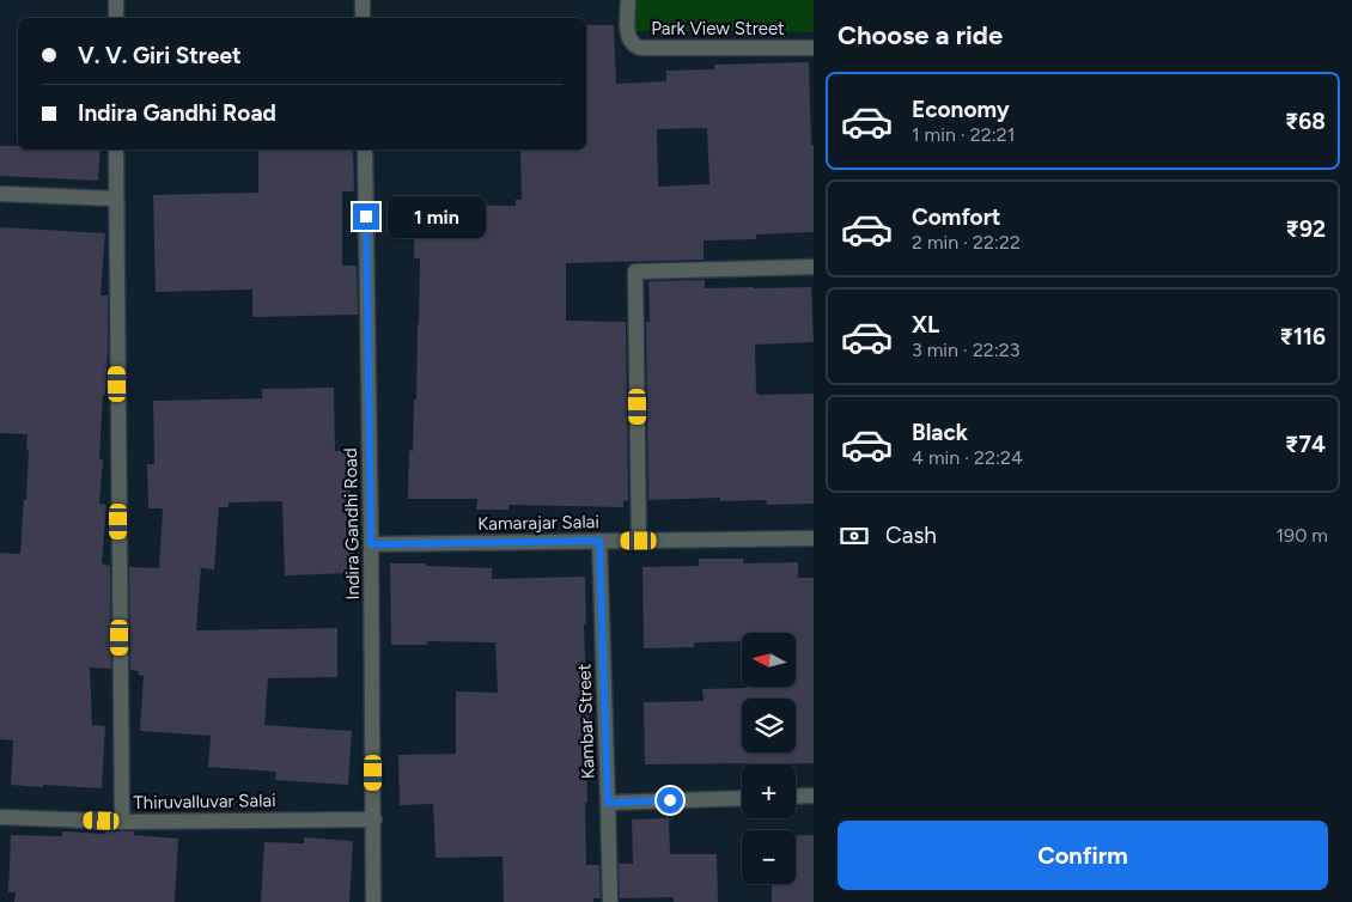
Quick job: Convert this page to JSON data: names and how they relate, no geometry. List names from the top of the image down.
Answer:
{
  "streets": {
    "street": [
      "Park View Street",
      "Kamarajar Salai",
      "Indira Gandhi Road",
      "Kambar Street",
      "Thiruvalluvar Salai"
    ]
  },
  "crossings": [
    ["Kamarajar Salai", "Indira Gandhi Road"],
    ["Kamarajar Salai", "Kambar Street"],
    ["Indira Gandhi Road", "Thiruvalluvar Salai"]
  ],
  "north": "left",
  "page": {
    "heading": "Choose a ride",
    "banner": ["V. V. Giri Street", "Indira Gandhi Road"],
    "list": [
      {
        "name": "Economy",
        "note": "1 min · 22:21",
        "value": "₹68"
      },
      {
        "name": "Comfort",
        "note": "2 min · 22:22",
        "value": "₹92"
      },
      {
        "name": "XL",
        "note": "3 min · 22:23",
        "value": "₹116"
      },
      {
        "name": "Black",
        "note": "4 min · 22:24",
        "value": "₹74"
      }
    ],
    "bubble": "1 min",
    "pay": ["Cash", "190 m"],
    "map_buttons": ["+", "−"],
    "buttons": "Confirm"
  }
}
